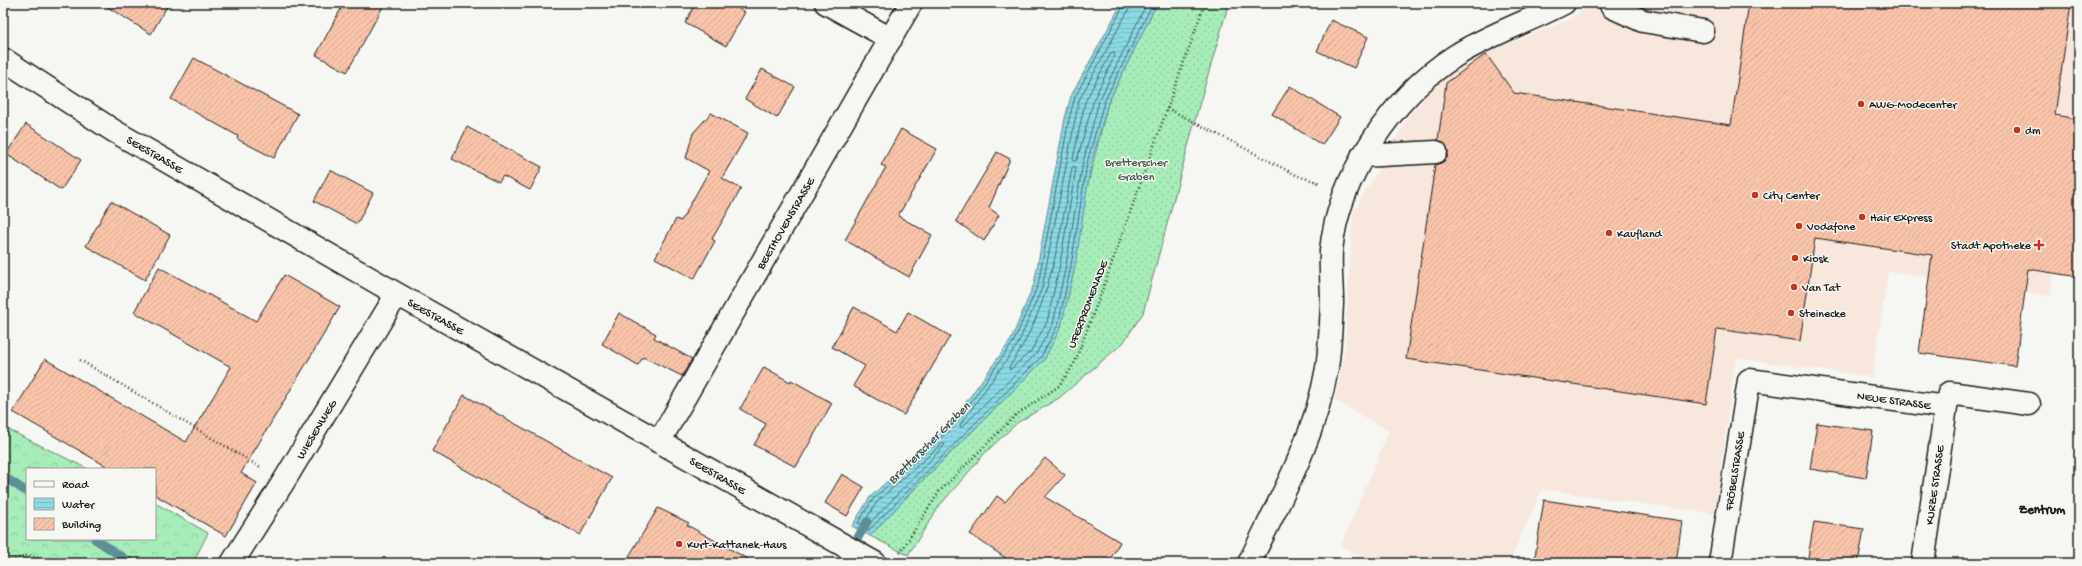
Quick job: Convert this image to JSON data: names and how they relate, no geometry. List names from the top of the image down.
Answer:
{
  "streets": {
    "street": [
      "SEESTRASSE",
      "BEETHOVENSTRASSE",
      "NEUE STRASSE",
      "WIESENWEG",
      "FRÖBELSTRASSE",
      "KURZE STRASSE"
    ],
    "path": ["UFERPROMENADE"]
  },
  "crossings": [
    ["SEESTRASSE", "BEETHOVENSTRASSE"],
    ["SEESTRASSE", "WIESENWEG"],
    ["NEUE STRASSE", "FRÖBELSTRASSE"],
    ["NEUE STRASSE", "KURZE STRASSE"]
  ],
  "districts": ["Zentrum"],
  "water": ["Bretterscher Graben"],
  "parks": ["Bretterscher Graben"],
  "places": {
    "other": [
      "AWG-Modecenter",
      "dm",
      "City Center",
      "Hair Express",
      "Vodafone",
      "Kaufland",
      "Kiosk",
      "Van Tat",
      "Steinecke",
      "Kurt-Kattanek-Haus"
    ],
    "health": ["Stadt Apotheke"]
  },
  "legend": ["Road", "Water", "Building"]
}
